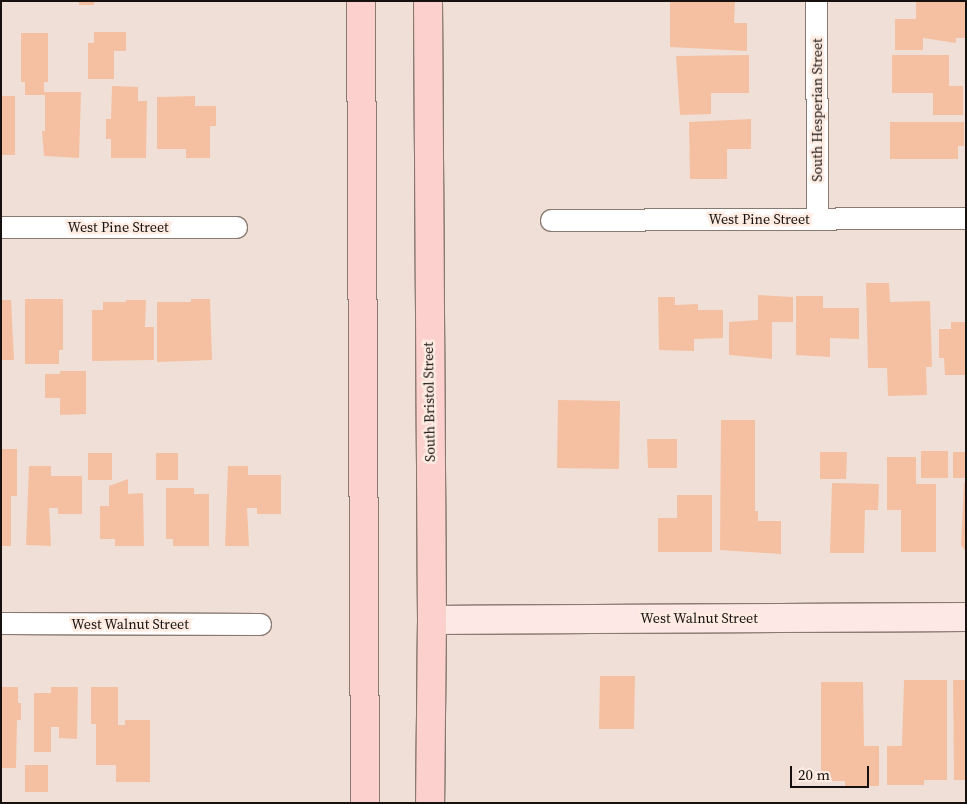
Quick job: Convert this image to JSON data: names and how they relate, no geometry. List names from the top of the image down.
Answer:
{
  "streets": {
    "main road": ["South Bristol Street"],
    "street": ["South Hesperian Street", "West Pine Street", "West Walnut Street"]
  },
  "crossings": [
    ["South Hesperian Street", "West Pine Street"],
    ["South Bristol Street", "West Walnut Street"]
  ],
  "scale_bar": "20 m"
}
